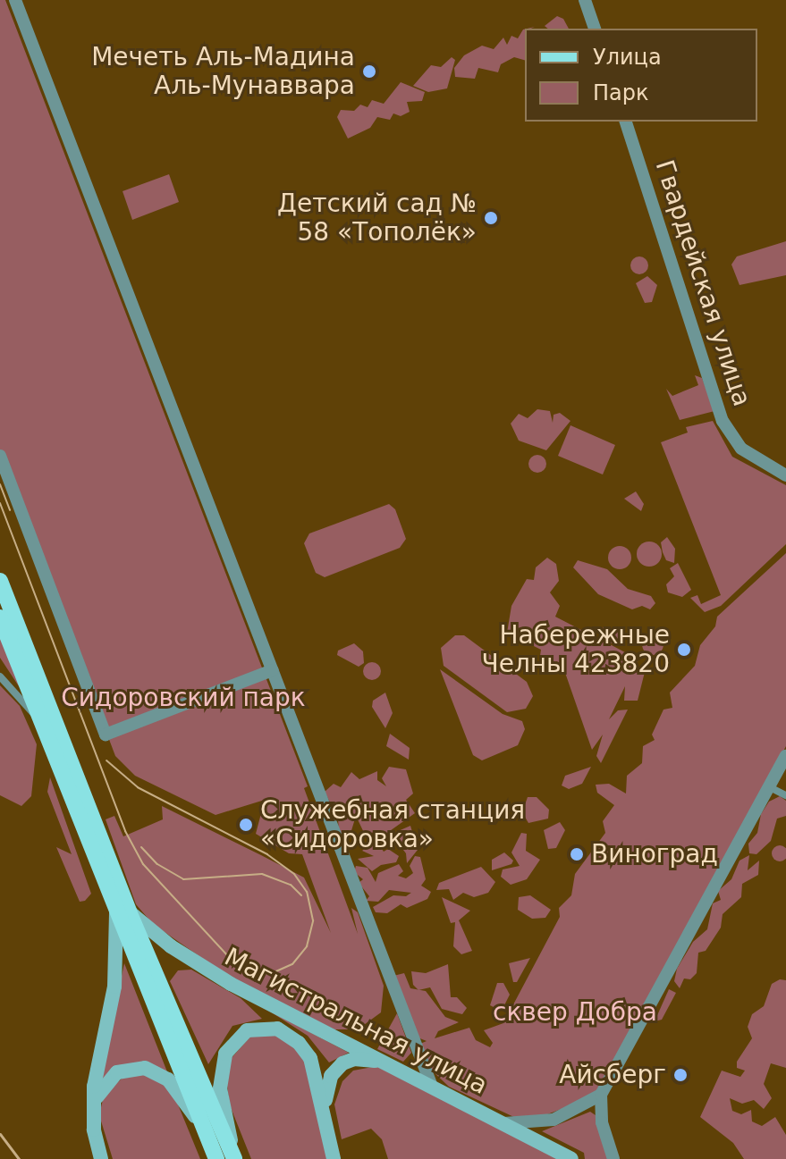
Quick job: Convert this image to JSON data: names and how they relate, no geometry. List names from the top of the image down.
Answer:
{
  "streets": {
    "main road": ["Магистральная улица"],
    "street": ["Гвардейская улица"]
  },
  "parks": ["Сидоровский парк", "сквер Добра"],
  "places": [
    "Мечеть Аль-Мадина Аль-Мунаввара",
    "Детский сад № 58 «Тополёк»",
    "Набережные Челны 423820",
    "Служебная станция «Сидоровка»",
    "Виноград",
    "Айсберг"
  ],
  "legend": ["Улица", "Парк"]
}
